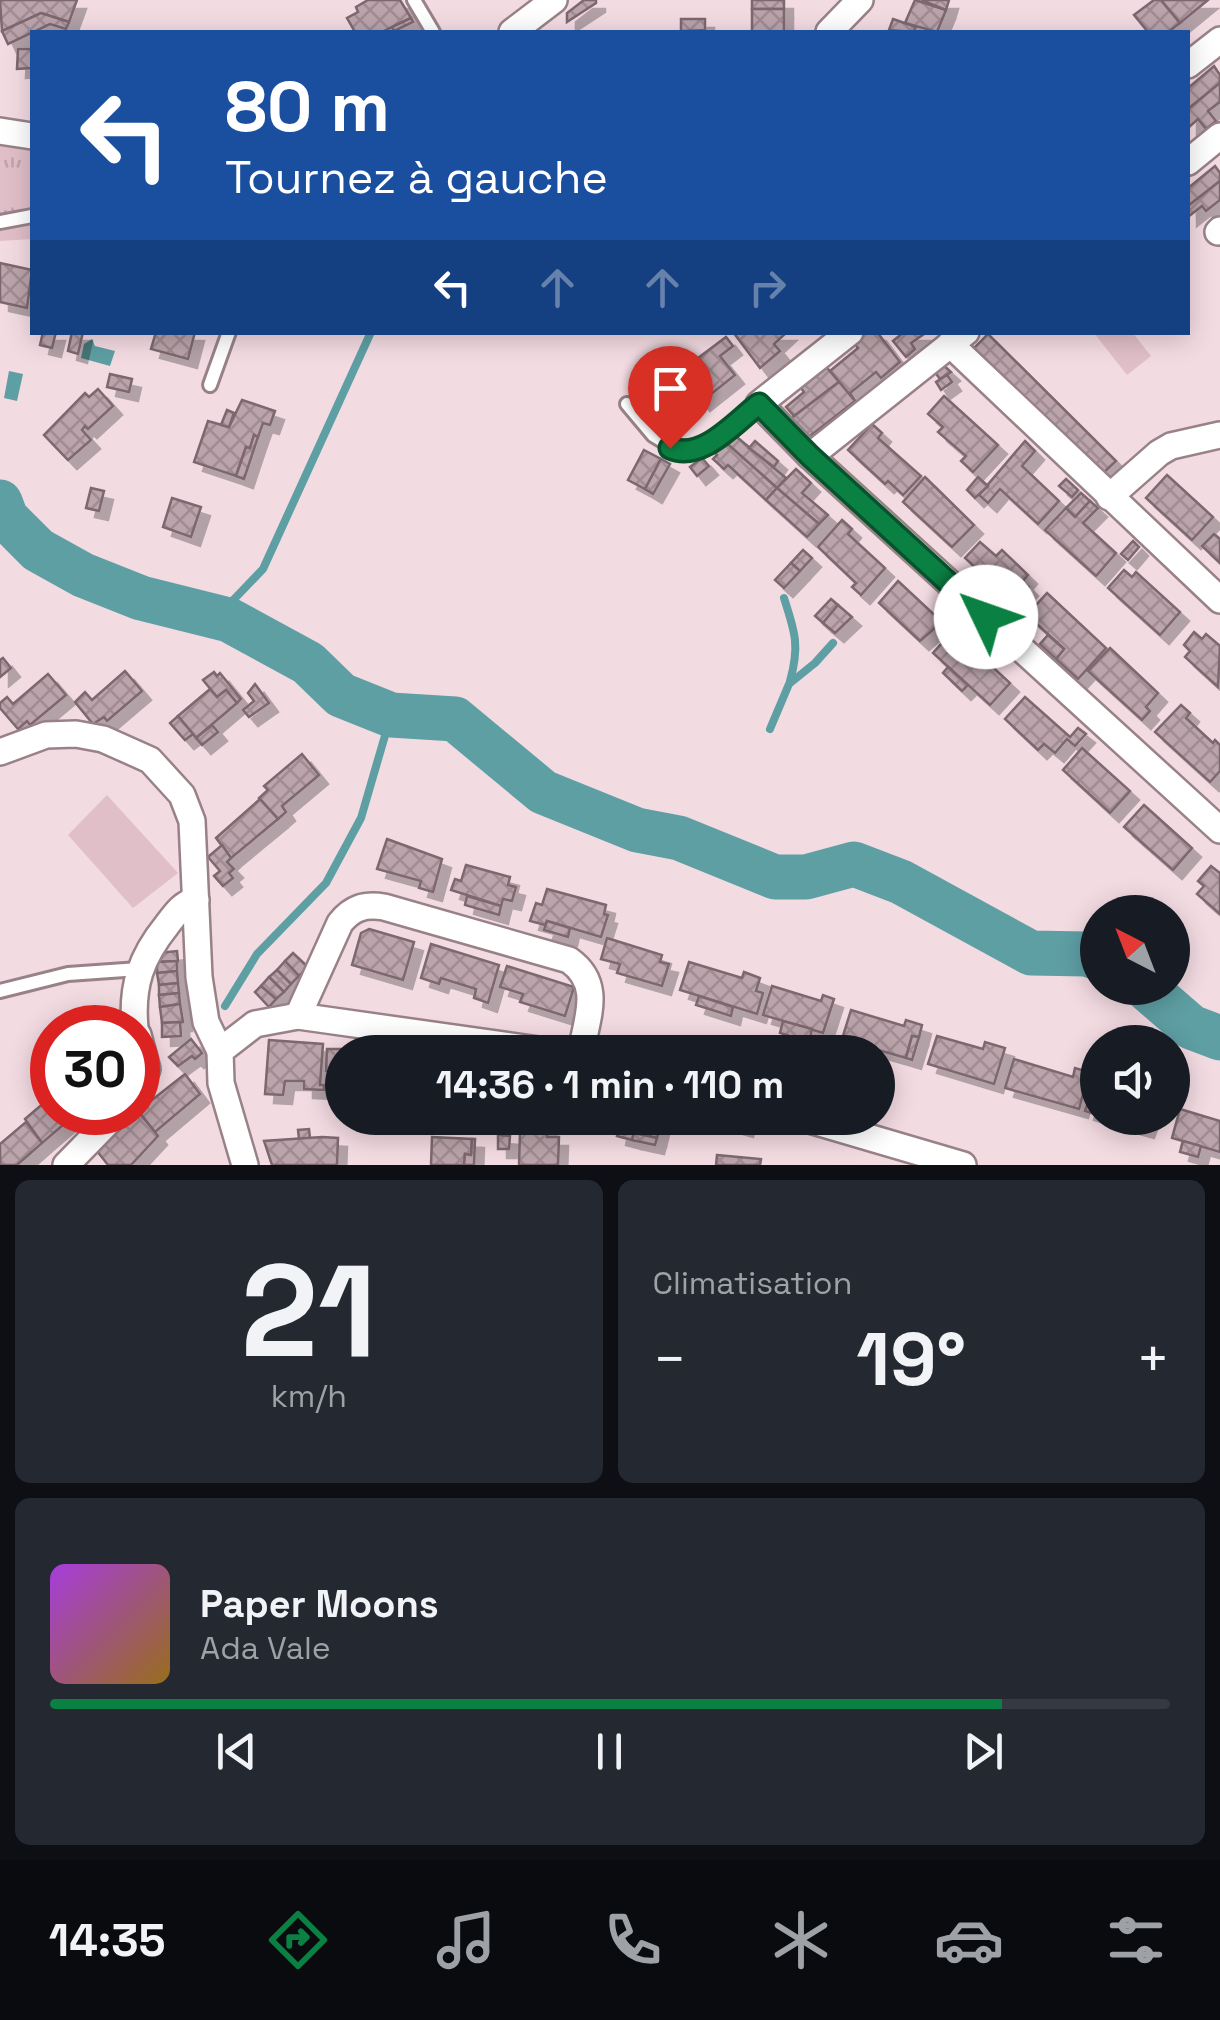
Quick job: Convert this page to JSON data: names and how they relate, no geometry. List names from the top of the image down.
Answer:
{
  "north": "top left",
  "page": {
    "turn": ["80 m", "Tournez à gauche"],
    "limit": "30",
    "trip": "14:36 · 1 min · 110 m",
    "tile": [
      ["21", "km/h"],
      "Climatisation"
    ],
    "heat": ["−", "19°", "+"],
    "song": ["Paper Moons", "Ada Vale"],
    "tabs": "14:35"
  }
}
